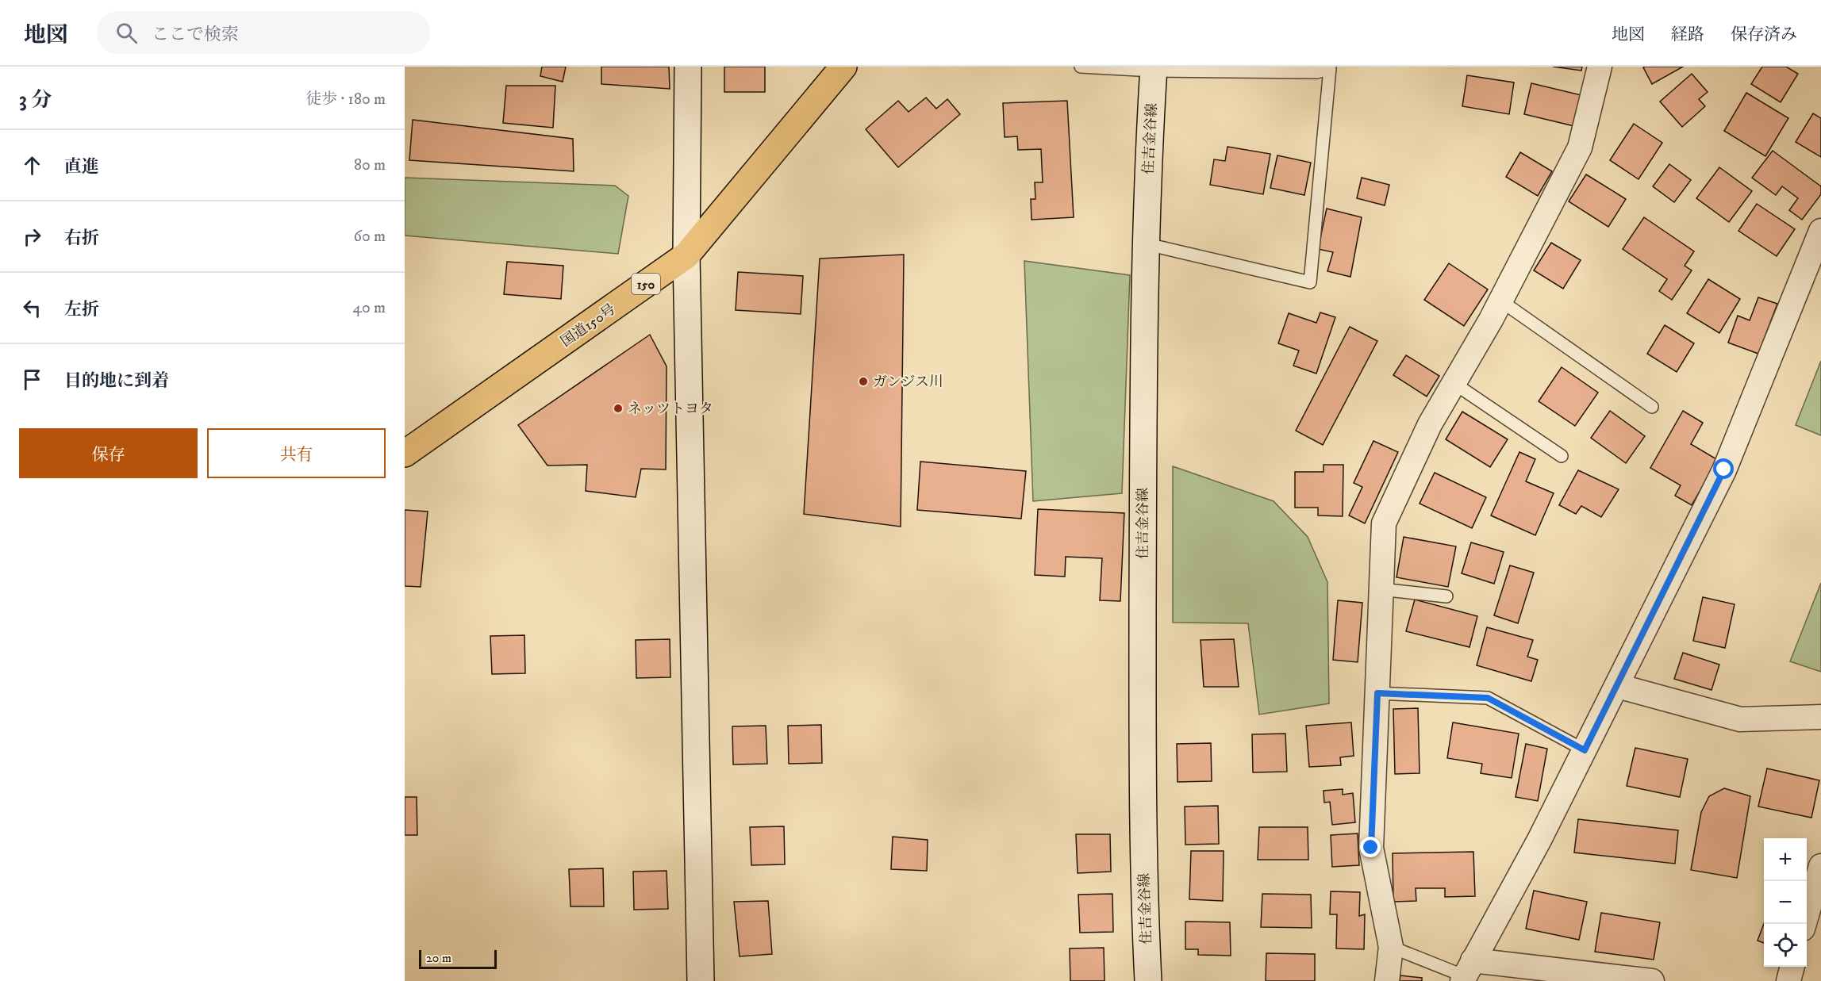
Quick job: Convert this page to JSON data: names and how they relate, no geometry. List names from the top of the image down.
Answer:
{
  "streets": {
    "highway": ["150", "国道150号"],
    "street": ["住吉金谷線"]
  },
  "places": ["ガンジス川", "ネッツトヨタ"],
  "scale_bar": "20 m",
  "page": {
    "header": "地図",
    "search": "ここで検索",
    "nav": ["地図", "経路", "保存済み"],
    "heading": ["3 分", "徒歩 · 180 m"],
    "list": [
      ["直進", "80 m"],
      ["右折", "60 m"],
      ["左折", "40 m"],
      "目的地に到着"
    ],
    "buttons": ["保存", "共有"],
    "map_buttons": ["+", "−"],
    "scale": "20 m"
  }
}
